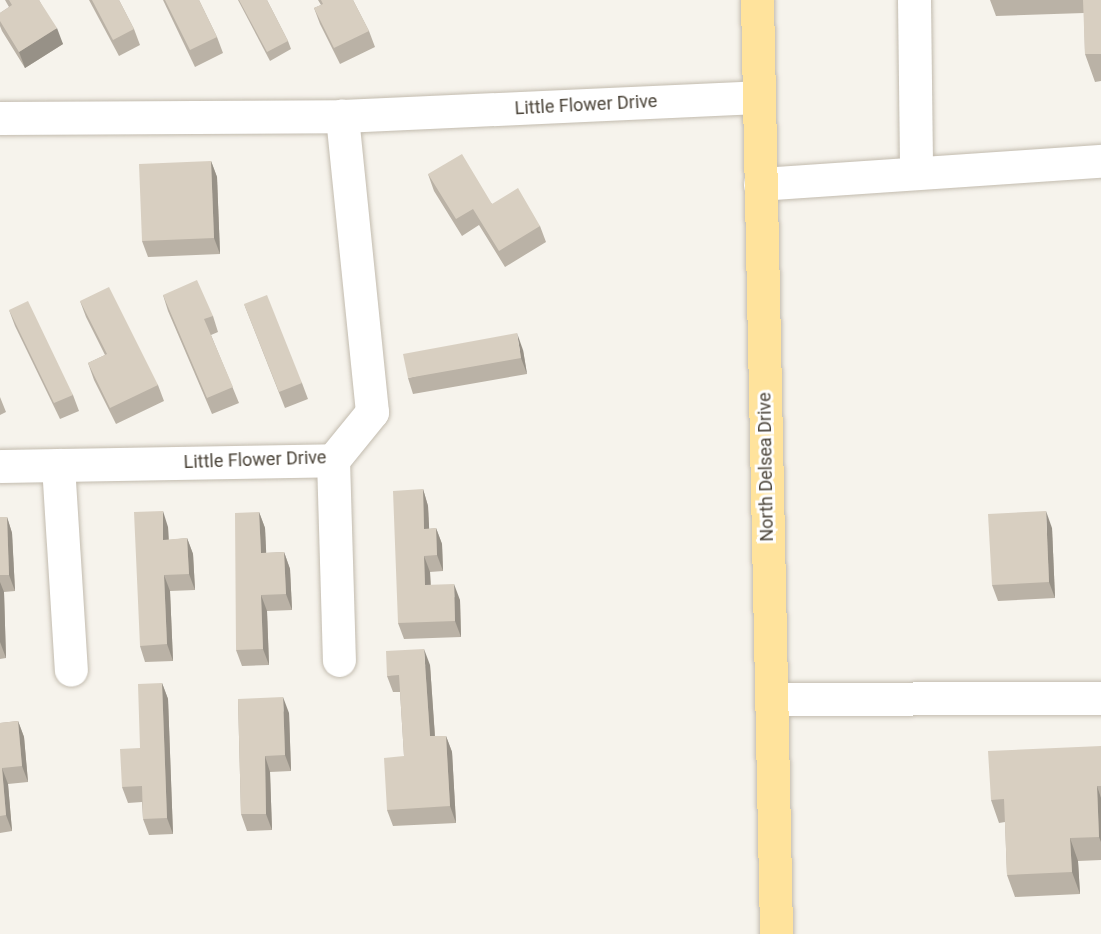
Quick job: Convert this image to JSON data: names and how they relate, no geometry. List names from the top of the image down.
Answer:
{
  "streets": {
    "main road": ["North Delsea Drive"],
    "lane": ["Little Flower Drive"]
  },
  "crossings": [
    ["Little Flower Drive", "North Delsea Drive"]
  ]
}
